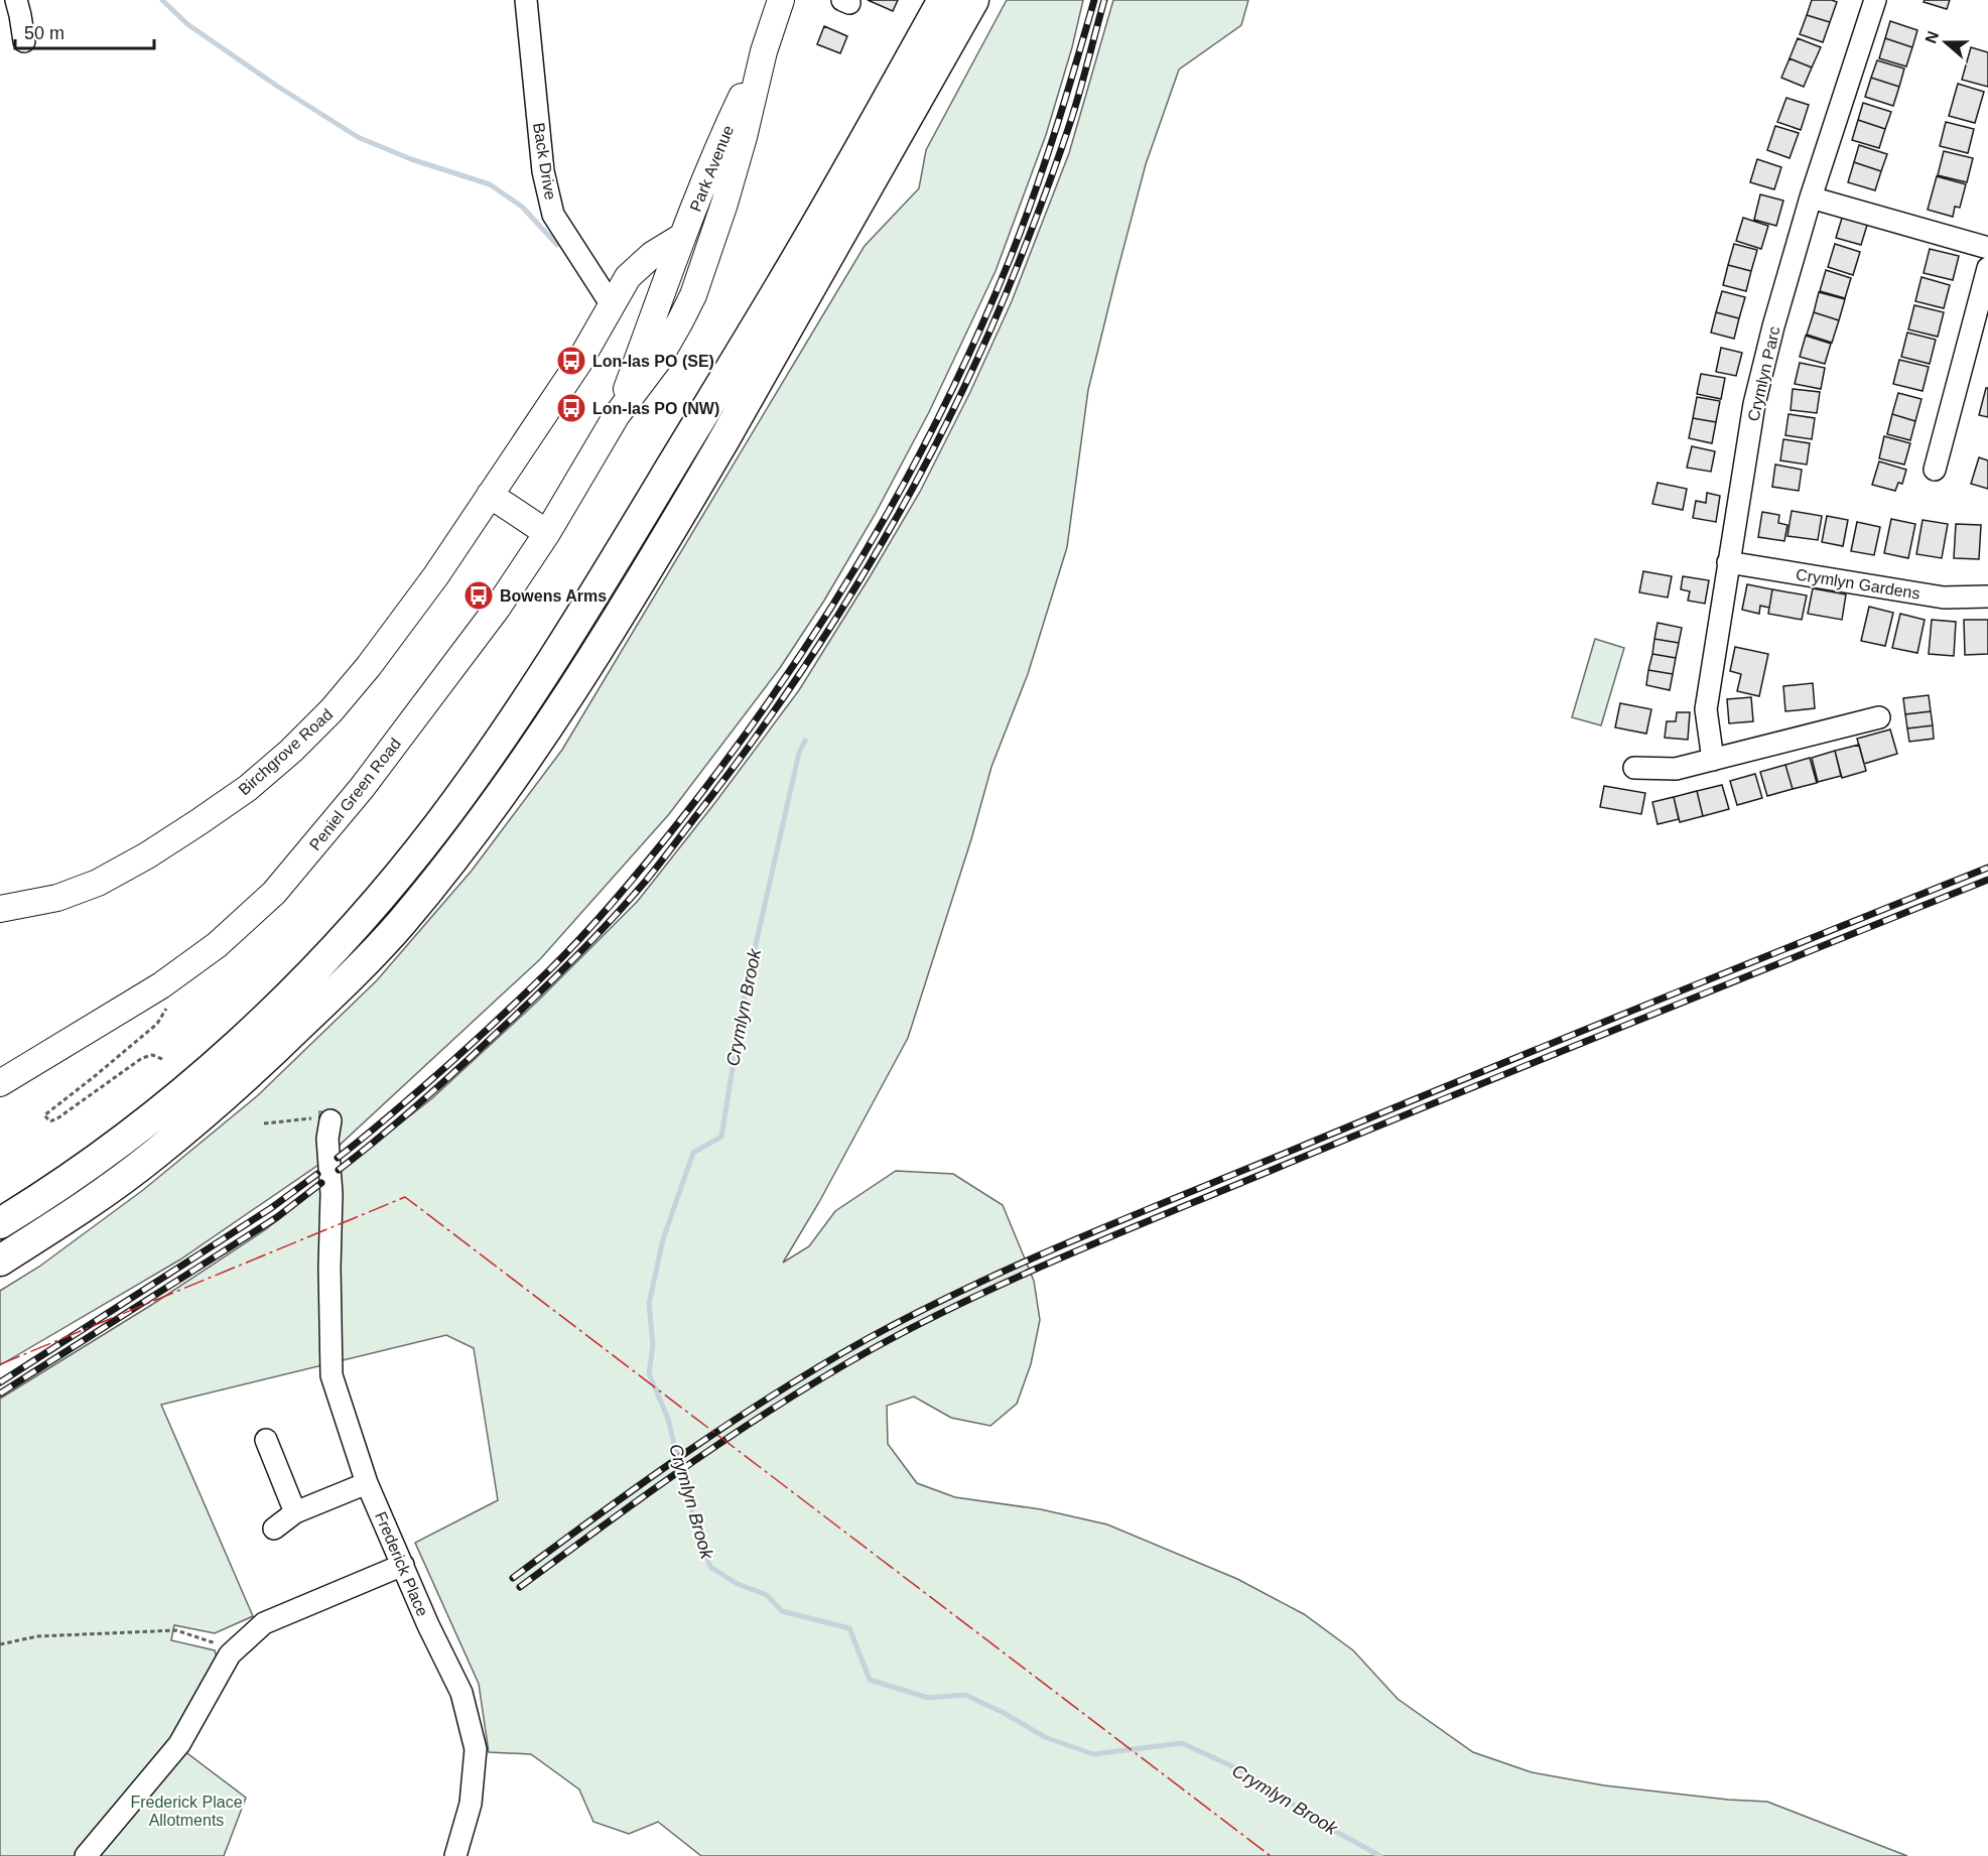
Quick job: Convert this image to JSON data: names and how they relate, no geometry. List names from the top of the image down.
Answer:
{
  "streets": {
    "main road": ["Park Avenue", "Birchgrove Road", "Peniel Green Road"],
    "street": [
      "Back Drive",
      "Crymlyn Parc",
      "Crymlyn Gardens",
      "Frederick Place"
    ]
  },
  "crossings": [
    ["Back Drive", "Birchgrove Road"],
    ["Park Avenue", "Birchgrove Road"],
    ["Park Avenue", "Peniel Green Road"],
    ["Crymlyn Parc", "Crymlyn Gardens"],
    ["Birchgrove Road", "Peniel Green Road"]
  ],
  "water": ["Crymlyn Brook"],
  "parks": ["Frederick Place Allotments"],
  "places": {
    "bus stop": ["Lon-las PO (SE)", "Lon-las PO (NW)", "Bowens Arms"]
  },
  "scale_bar": "50 m",
  "north": "left"
}
